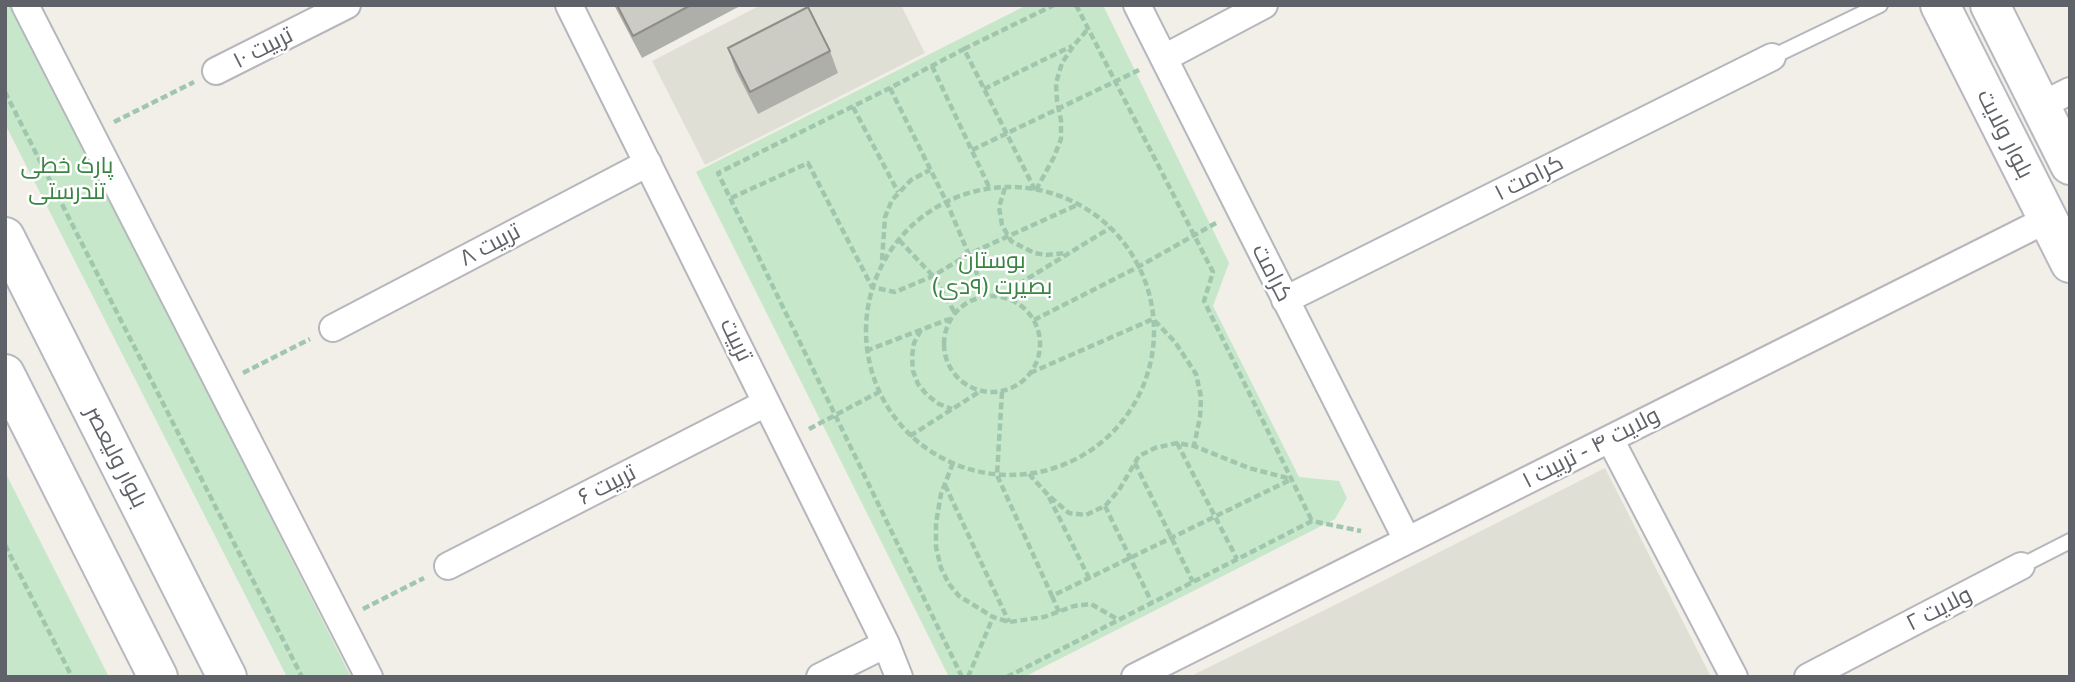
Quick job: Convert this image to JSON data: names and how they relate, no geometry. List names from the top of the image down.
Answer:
{
  "streets": {
    "main road": ["بلوار ولایت", "بلوار ولیعصر"],
    "street": [
      "تربیت ۱۰",
      "کرامت ۱",
      "تربیت ۸",
      "کرامت",
      "تربیت",
      "ولایت ۴ - تربیت ۱",
      "تربیت ۶",
      "ولایت ۲"
    ]
  },
  "crossings": [
    ["بلوار ولایت", "ولایت ۴ - تربیت ۱"],
    ["کرامت ۱", "کرامت"],
    ["تربیت ۸", "تربیت"],
    ["کرامت", "ولایت ۴ - تربیت ۱"],
    ["تربیت", "تربیت ۶"]
  ],
  "parks": ["پارک خطی تندرستی", "بوستان بصیرت (۹دی)"]
}
